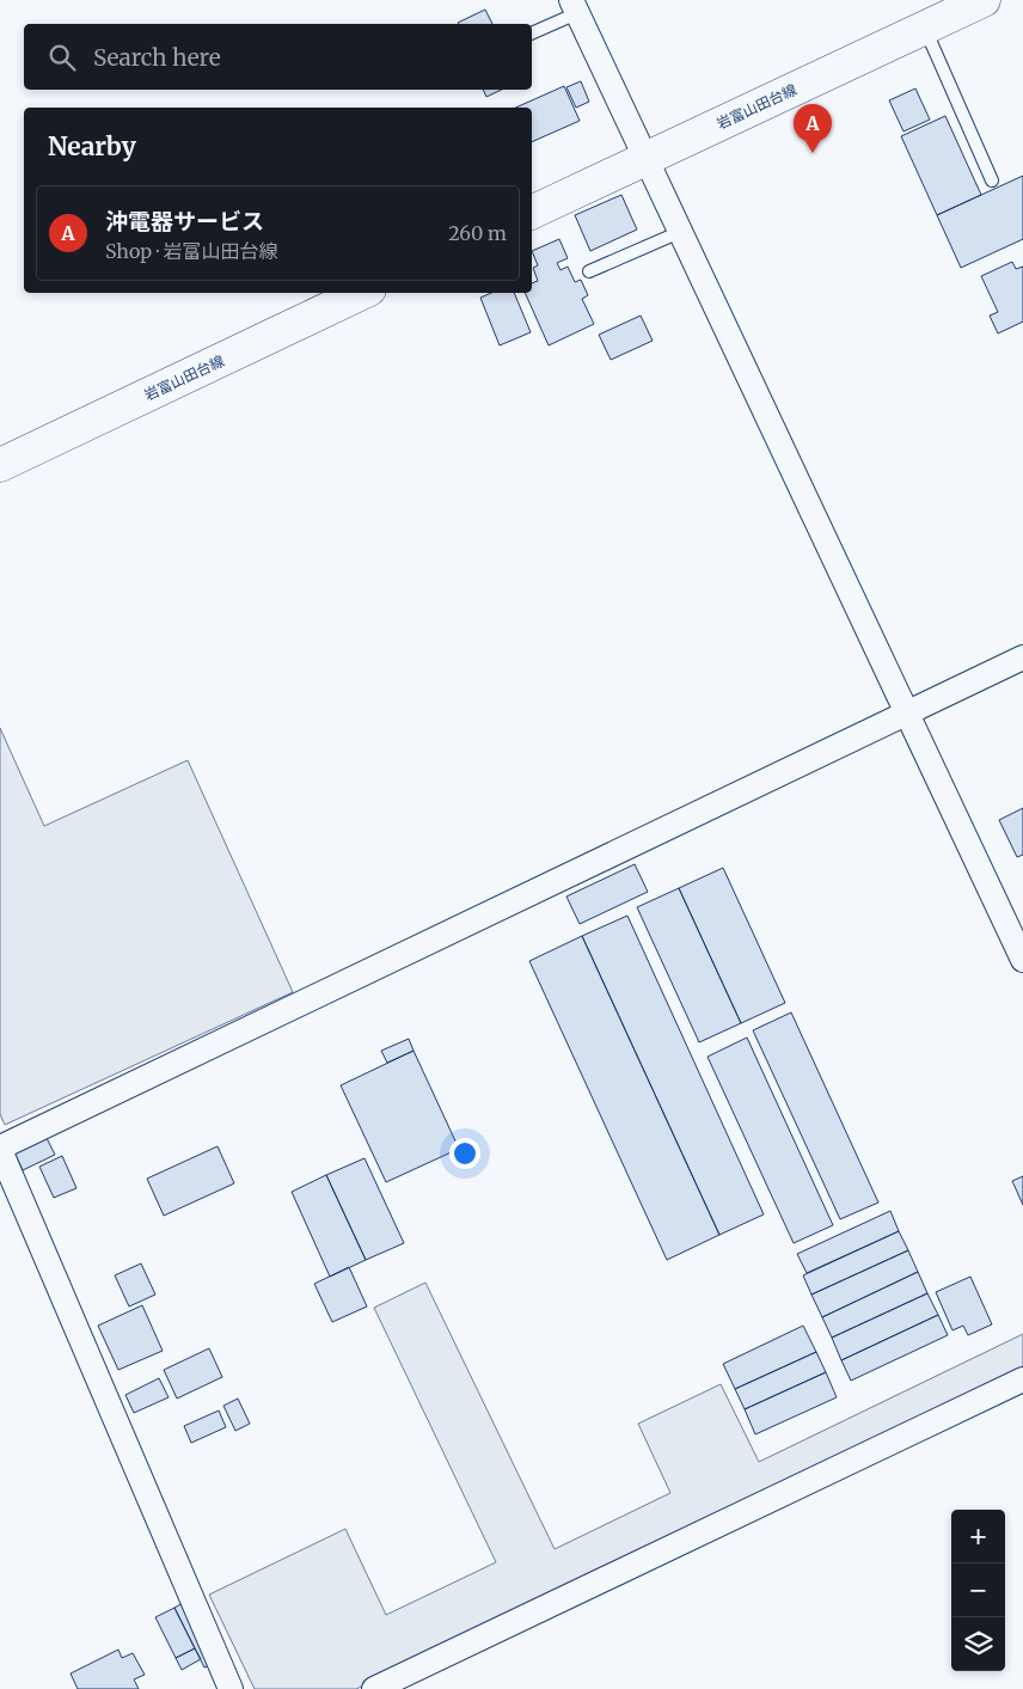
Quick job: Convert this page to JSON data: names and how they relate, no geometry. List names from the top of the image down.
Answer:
{
  "streets": {
    "main road": ["岩富山田台線"]
  },
  "page": {
    "search": "Search here",
    "pins": "A",
    "heading": "Nearby",
    "list": [
      {
        "mark": "A",
        "name": "沖電器サービス",
        "note": "Shop · 岩富山田台線",
        "value": "260 m"
      }
    ],
    "map_buttons": ["+", "−"]
  }
}
